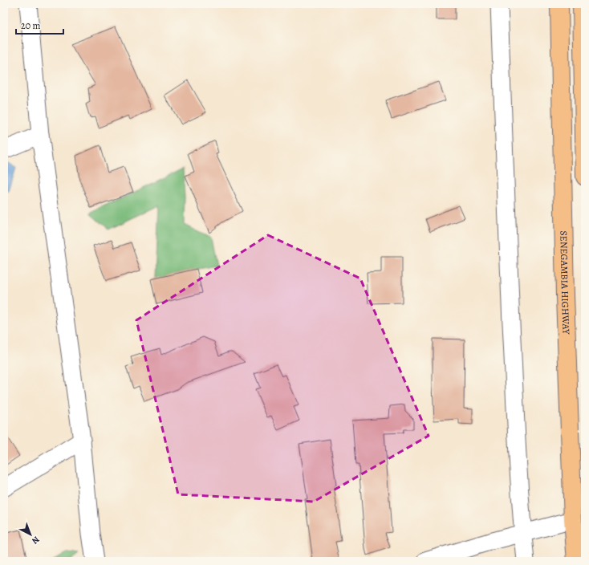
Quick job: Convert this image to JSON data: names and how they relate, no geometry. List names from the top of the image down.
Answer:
{
  "streets": {
    "main road": ["SENEGAMBIA HIGHWAY"]
  },
  "scale_bar": "20 m",
  "north": "bottom right"
}
